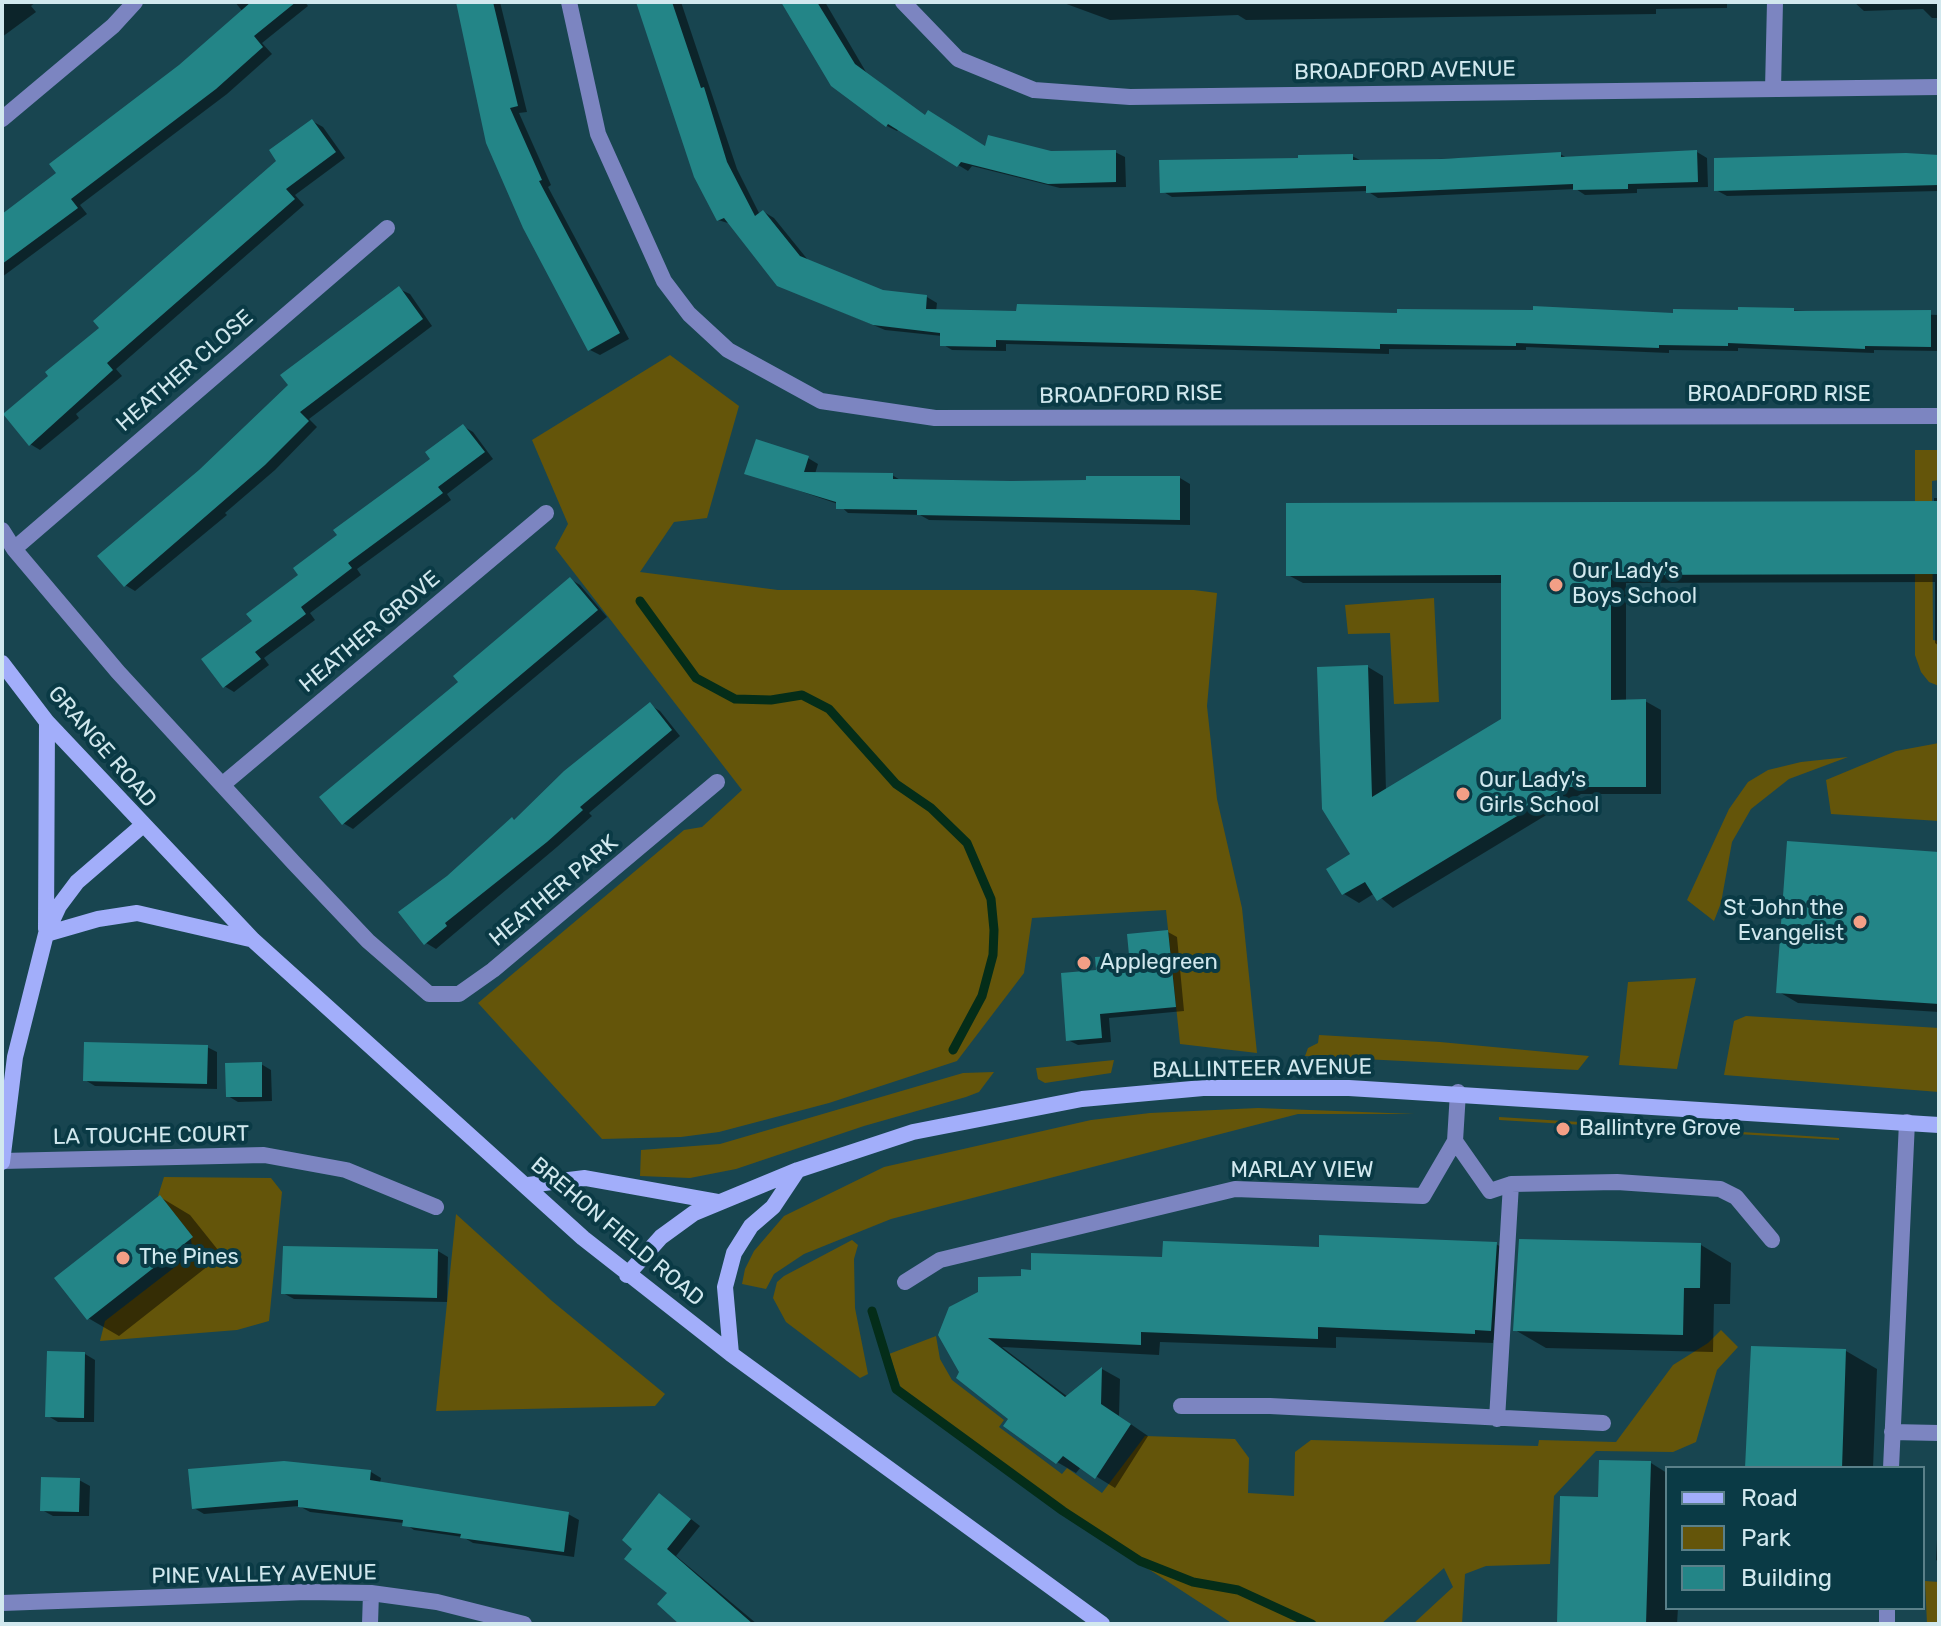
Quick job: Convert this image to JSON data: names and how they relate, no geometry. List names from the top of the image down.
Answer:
{
  "streets": {
    "main road": ["GRANGE ROAD", "BALLINTEER AVENUE", "BREHON FIELD ROAD"],
    "street": [
      "BROADFORD AVENUE",
      "HEATHER CLOSE",
      "BROADFORD RISE",
      "HEATHER GROVE",
      "HEATHER PARK",
      "LA TOUCHE COURT",
      "MARLAY VIEW",
      "PINE VALLEY AVENUE"
    ]
  },
  "crossings": [
    ["HEATHER CLOSE", "HEATHER PARK"],
    ["HEATHER GROVE", "HEATHER PARK"],
    ["GRANGE ROAD", "LA TOUCHE COURT"],
    ["GRANGE ROAD", "BREHON FIELD ROAD"],
    ["BALLINTEER AVENUE", "BREHON FIELD ROAD"]
  ],
  "places": [
    "Our Lady's Boys School",
    "Our Lady's Girls School",
    "St John the Evangelist",
    "Applegreen",
    "Ballintyre Grove",
    "The Pines"
  ],
  "legend": ["Road", "Park", "Building"]
}
